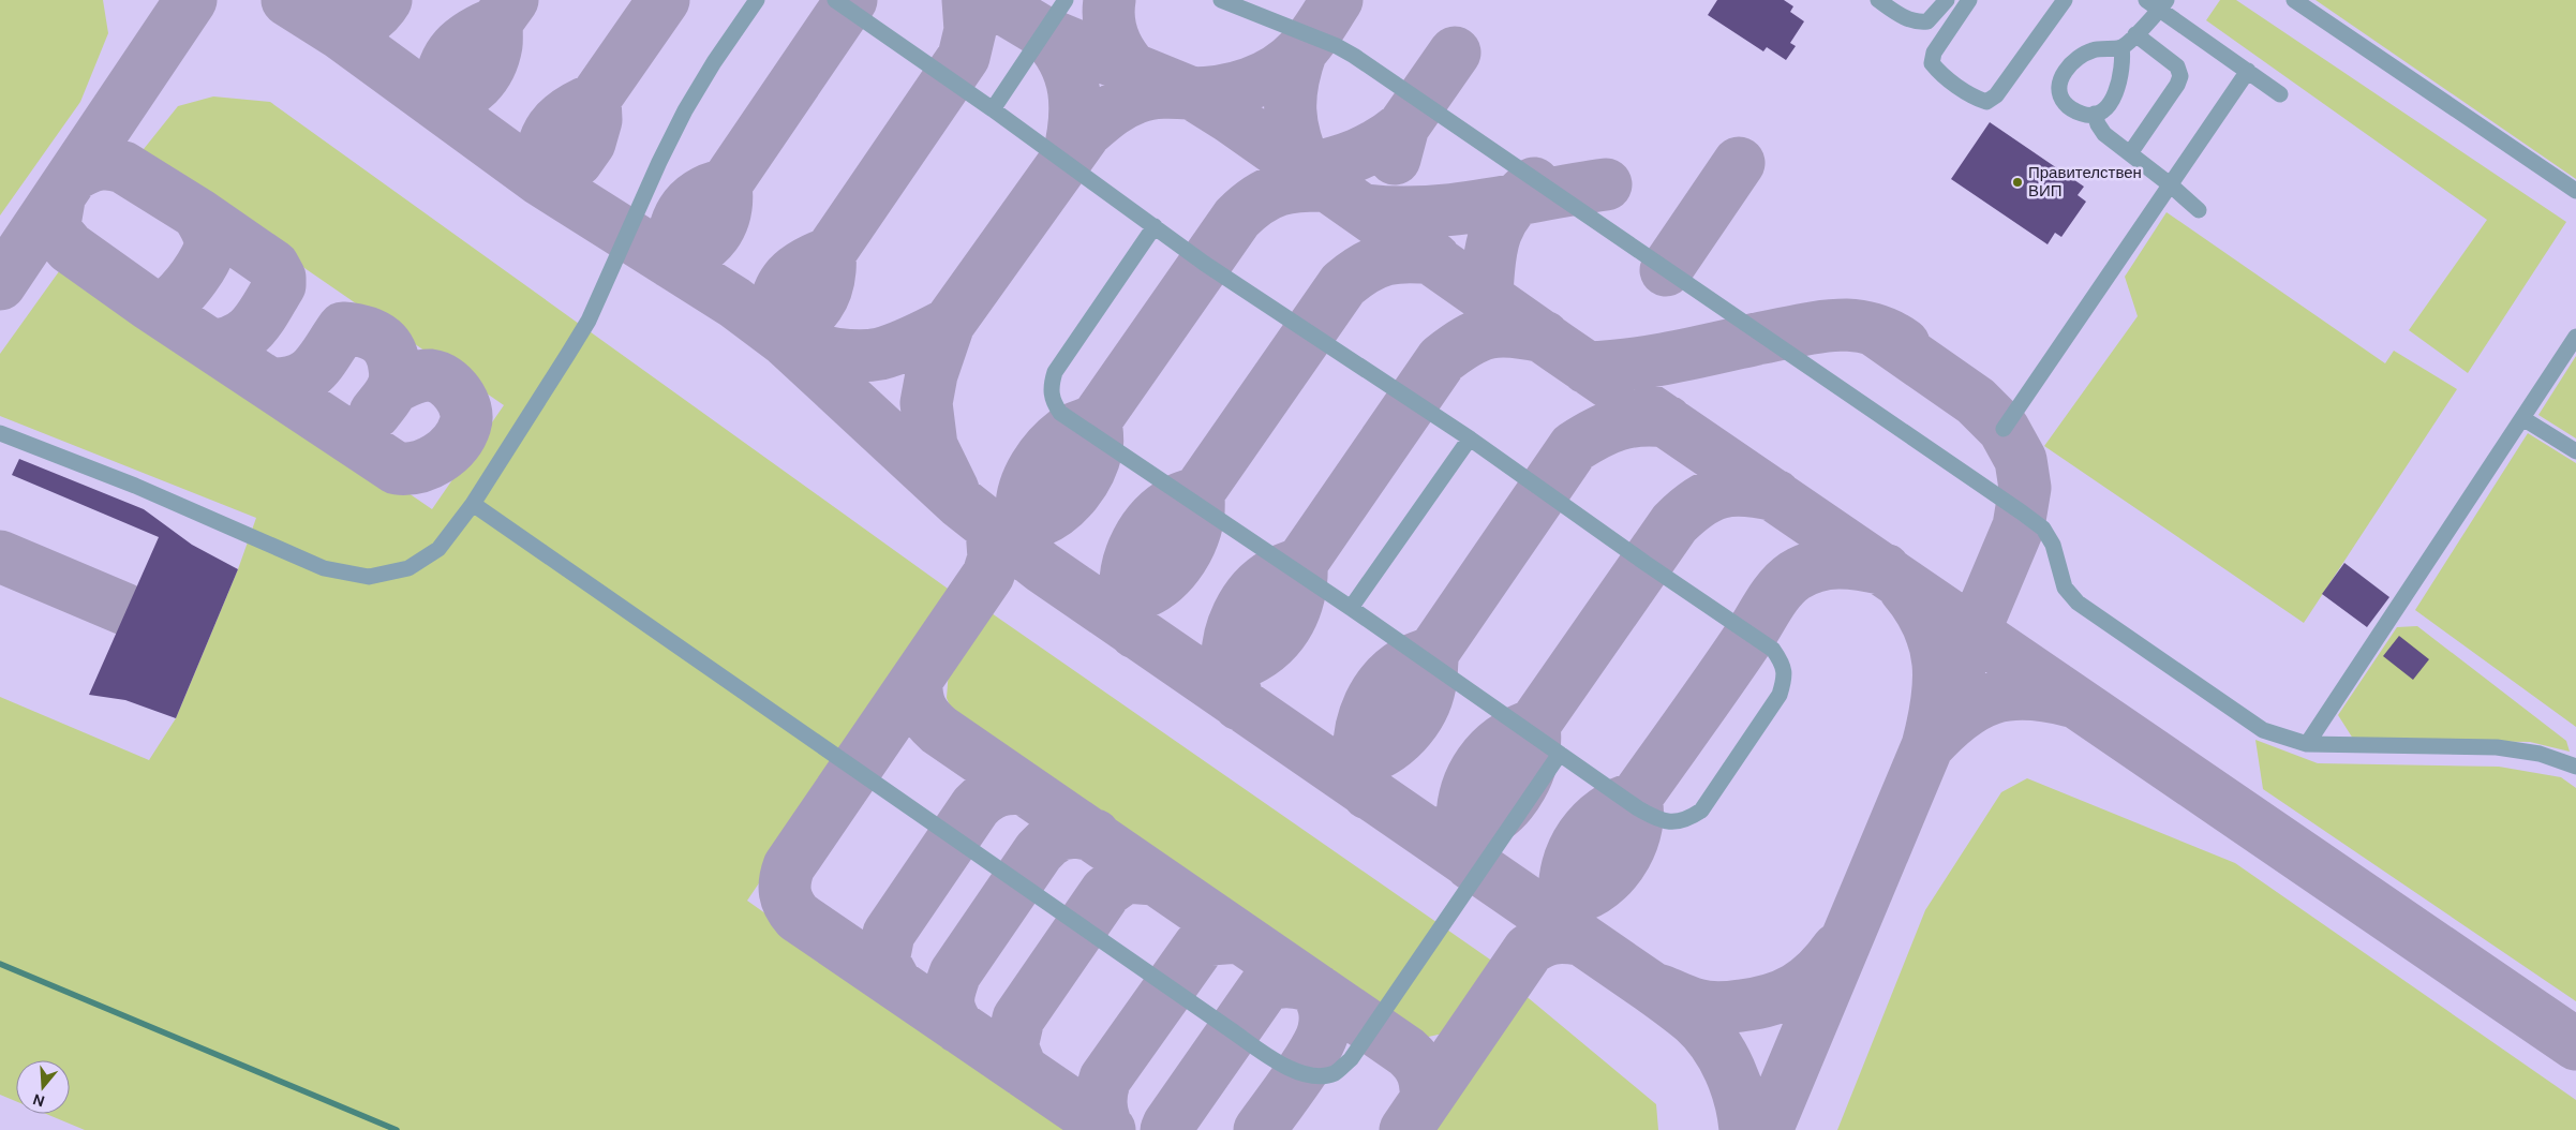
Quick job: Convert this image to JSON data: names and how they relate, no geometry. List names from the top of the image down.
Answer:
{
  "places": ["Правителствен ВИП"],
  "north": "bottom"
}
